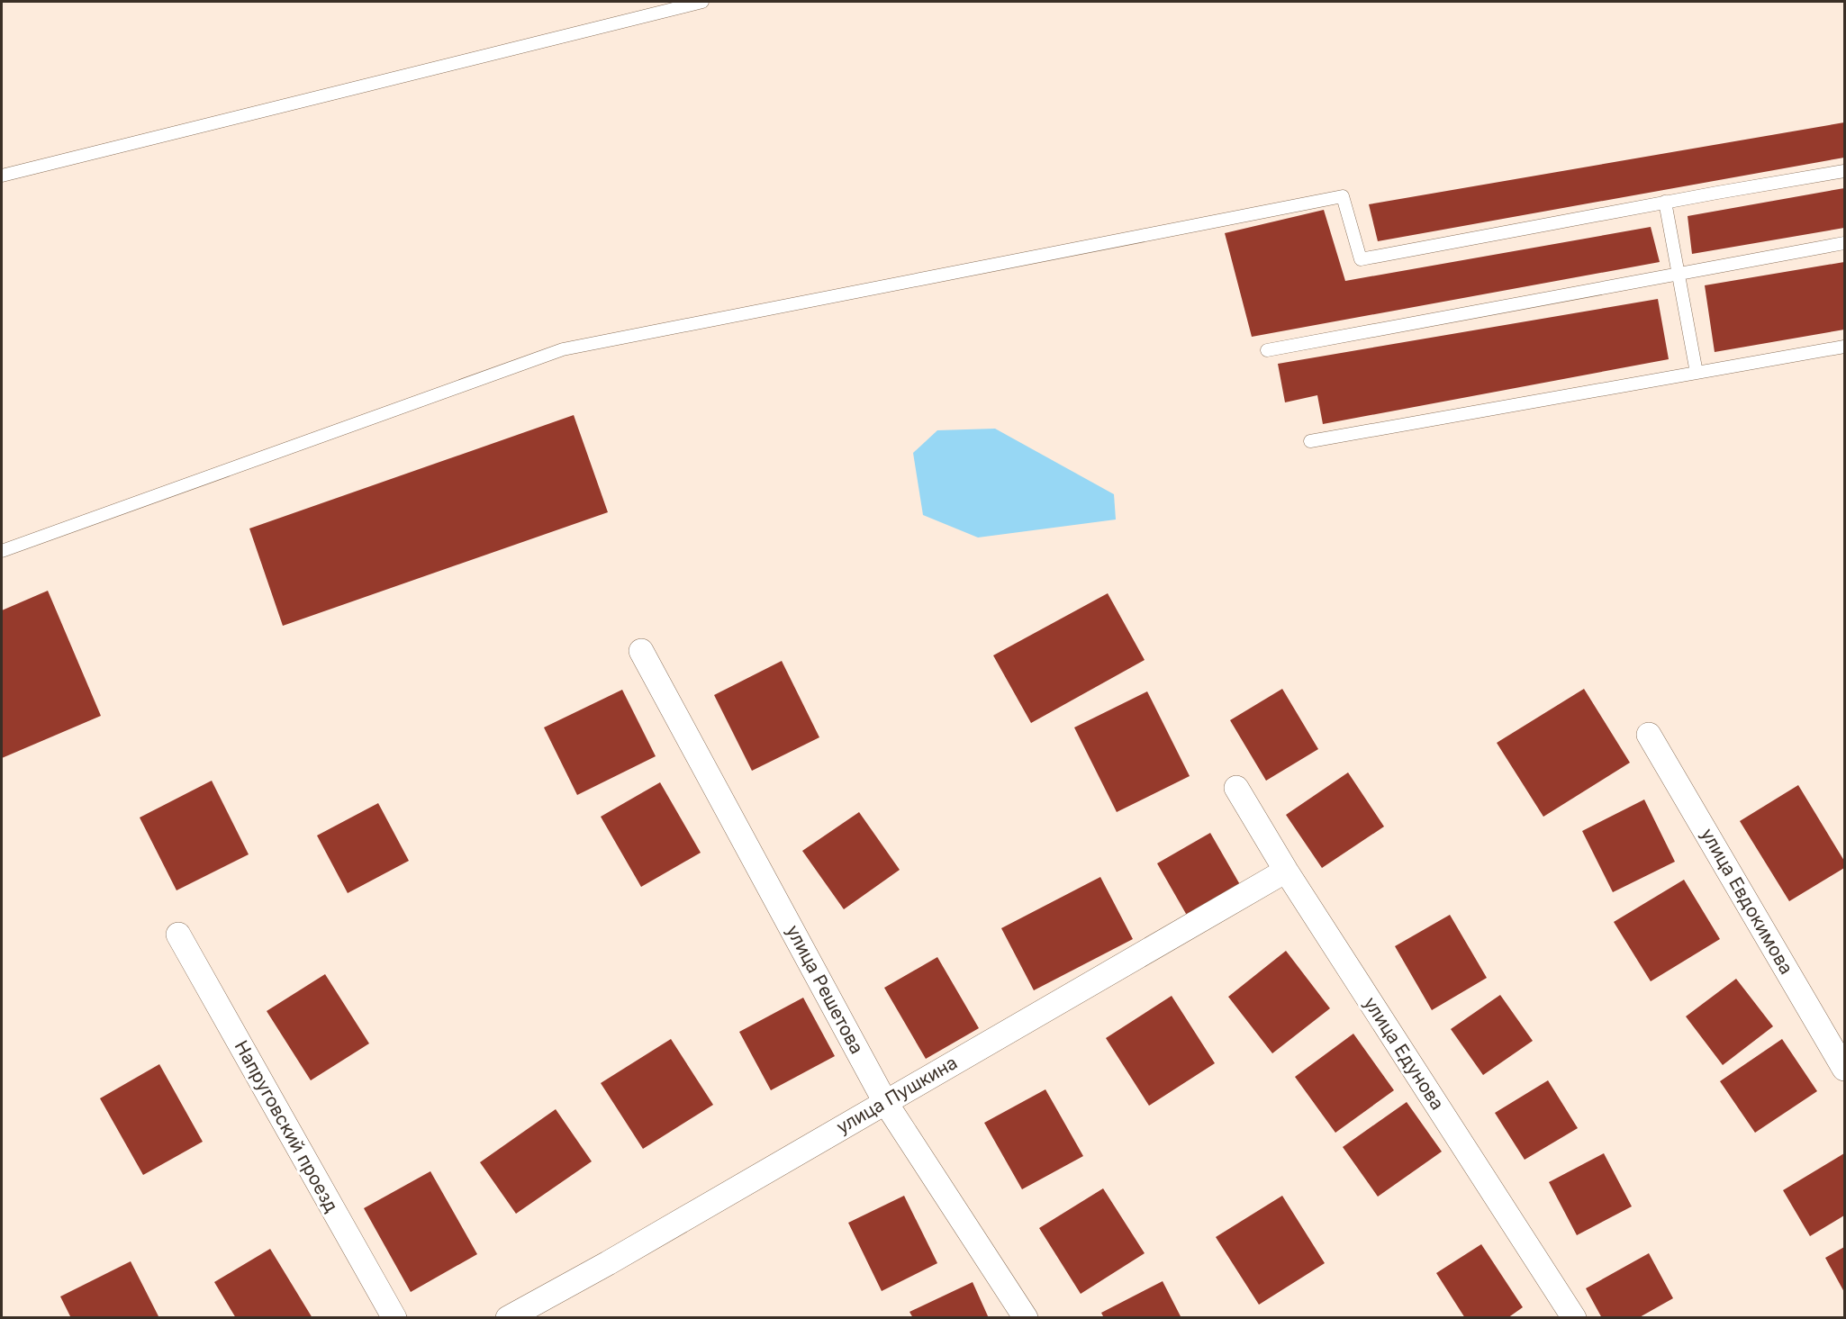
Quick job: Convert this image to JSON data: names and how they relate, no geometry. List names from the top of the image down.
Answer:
{
  "streets": {
    "street": [
      "улица Евдокимова",
      "улица Решетова",
      "улица Едунова",
      "улица Пушкина",
      "Напруговский проезд"
    ]
  },
  "crossings": [
    ["улица Решетова", "улица Пушкина"],
    ["улица Едунова", "улица Пушкина"]
  ]
}
